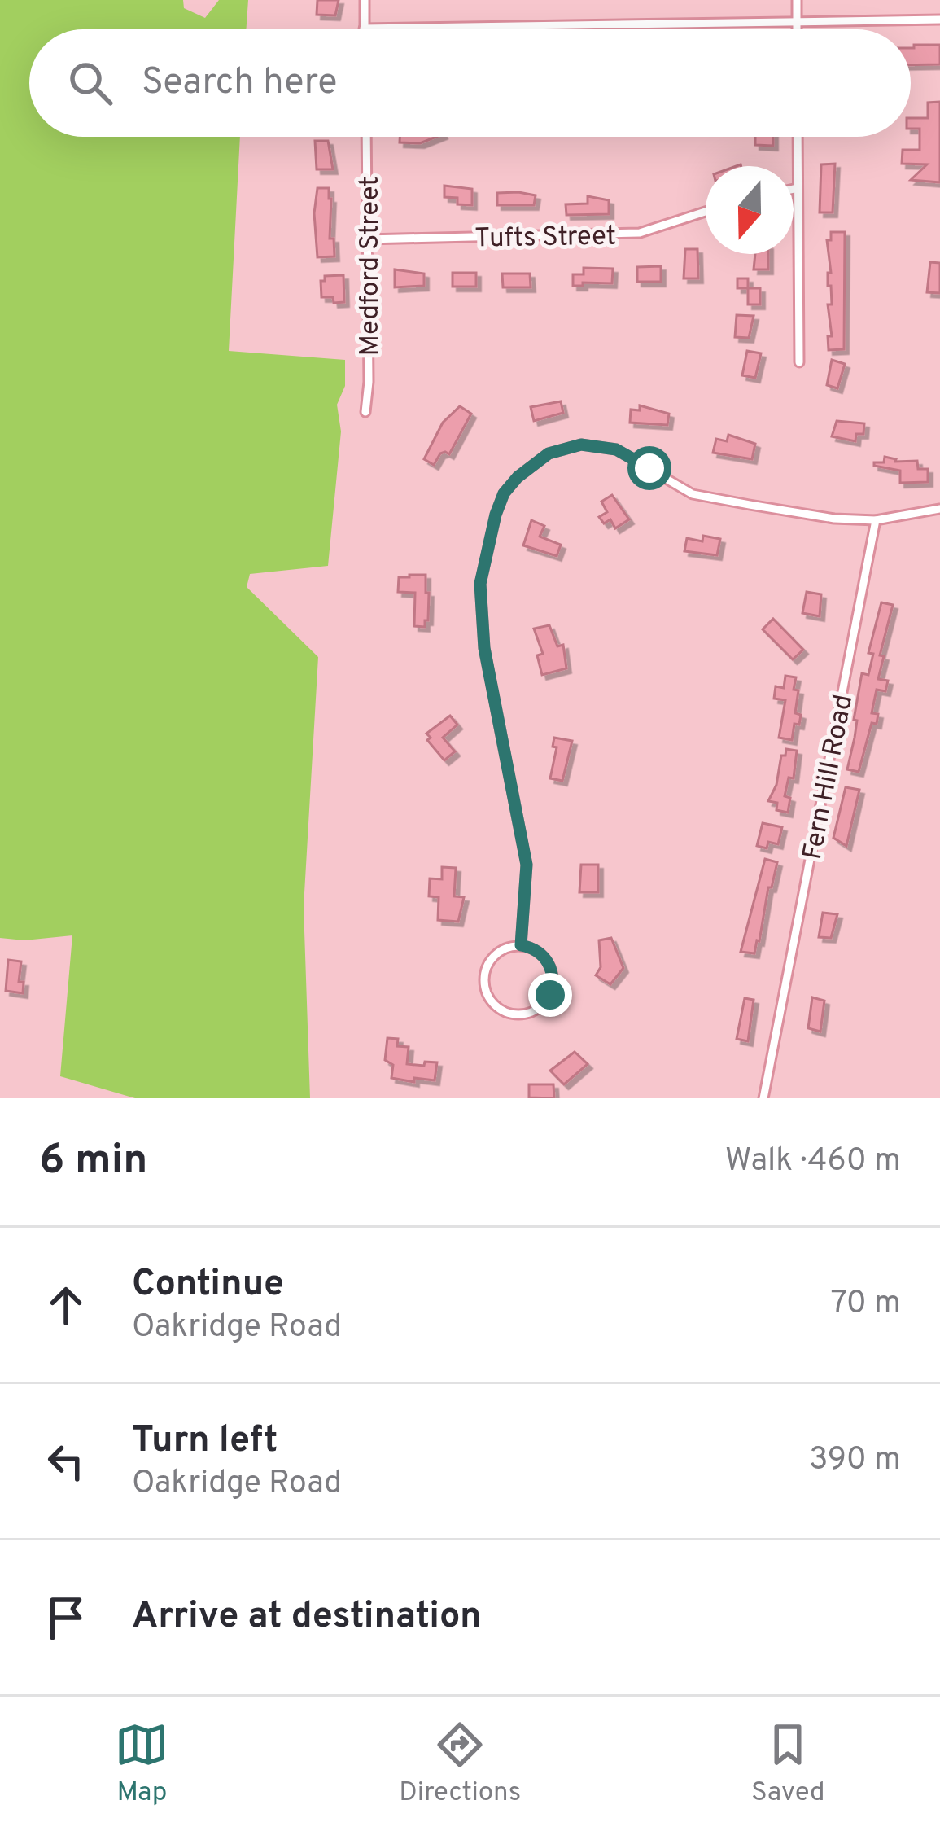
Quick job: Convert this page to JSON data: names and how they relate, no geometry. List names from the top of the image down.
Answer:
{
  "streets": {
    "street": ["Tufts Street", "Medford Street", "Fern Hill Road"]
  },
  "crossings": [
    ["Tufts Street", "Medford Street"]
  ],
  "north": "bottom",
  "page": {
    "search": "Search here",
    "heading": ["6 min", "Walk · 460 m"],
    "list": [
      ["Continue", "Oakridge Road", "70 m"],
      ["Turn left", "Oakridge Road", "390 m"],
      "Arrive at destination"
    ],
    "nav": ["Map", "Directions", "Saved"]
  }
}
